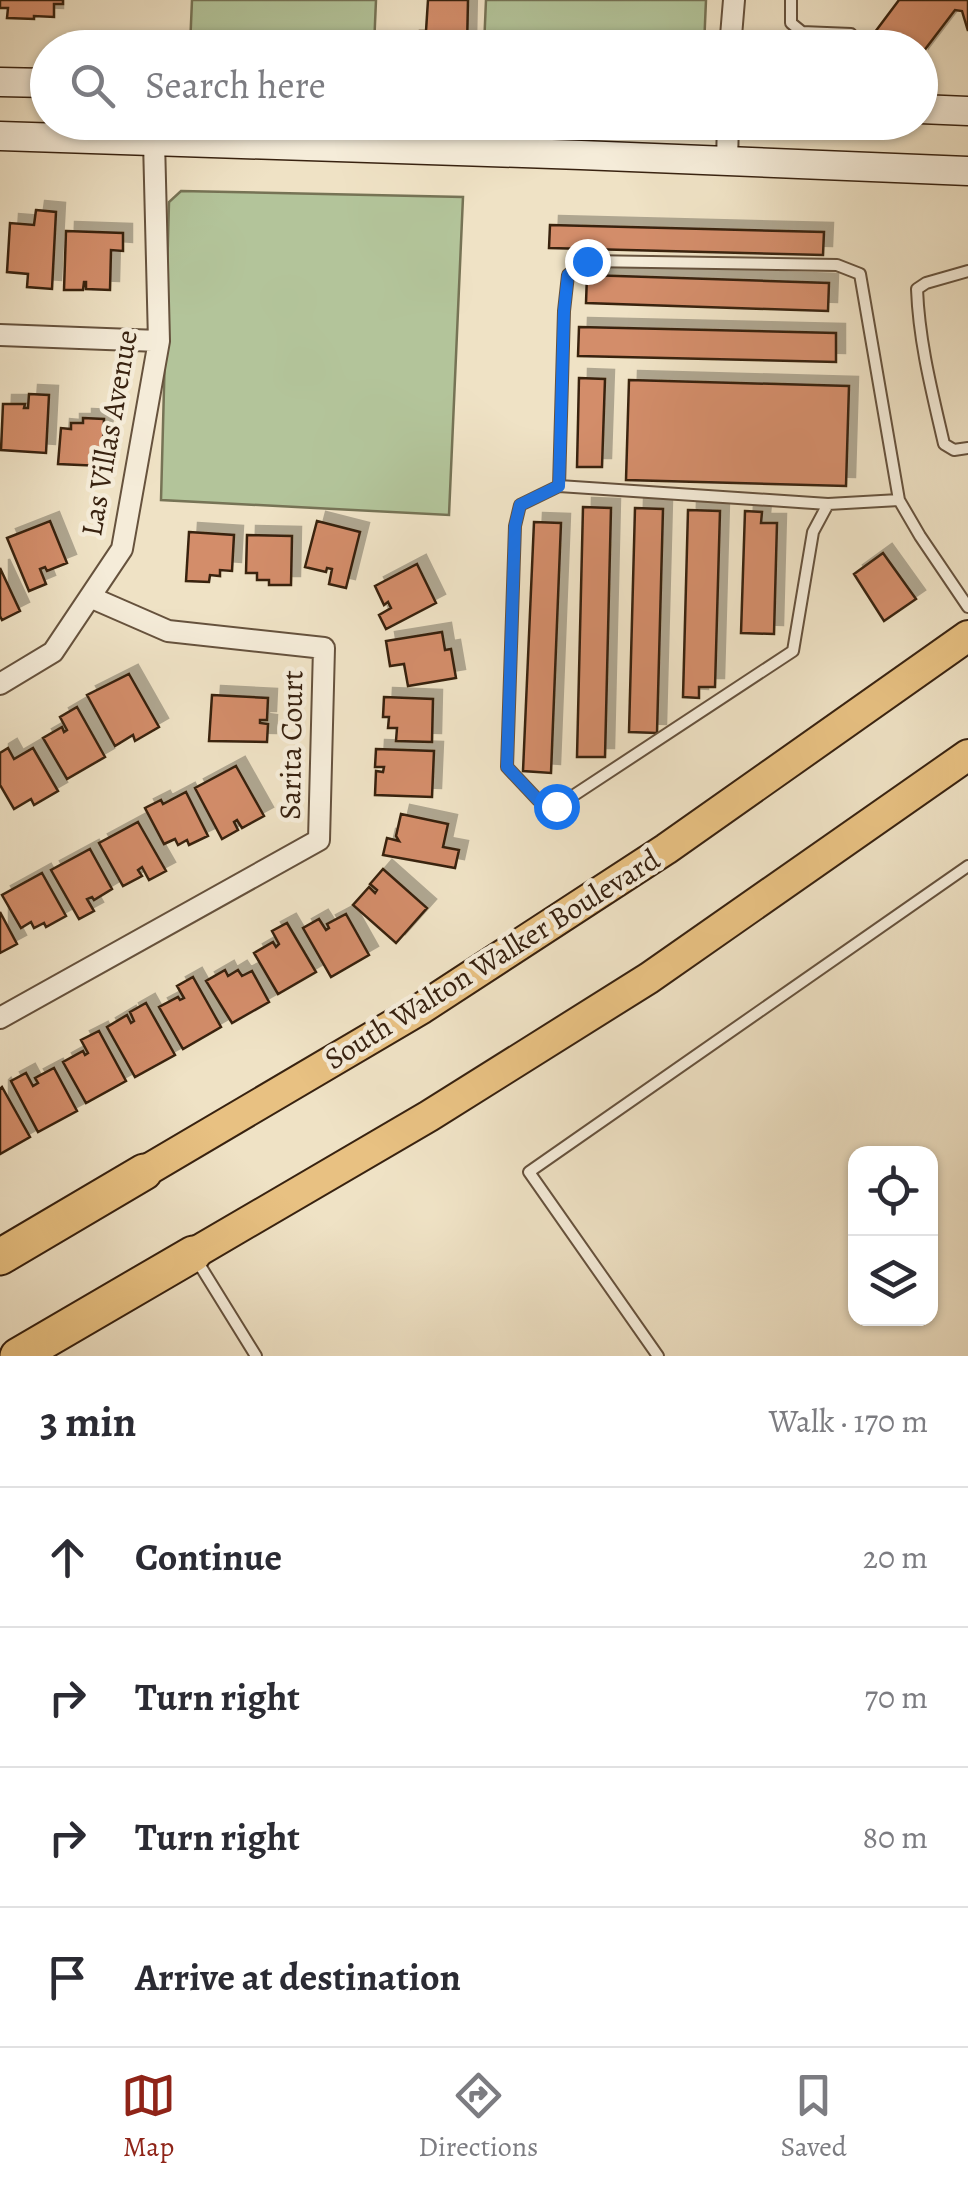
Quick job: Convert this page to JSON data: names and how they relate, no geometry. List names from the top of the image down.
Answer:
{
  "streets": {
    "highway": ["South Walton Walker Boulevard"],
    "street": ["Las Villas Avenue", "Sarita Court"]
  },
  "crossings": [
    ["Las Villas Avenue", "Sarita Court"]
  ],
  "page": {
    "search": "Search here",
    "heading": ["3 min", "Walk · 170 m"],
    "list": [
      ["Continue", "20 m"],
      ["Turn right", "70 m"],
      ["Turn right", "80 m"],
      "Arrive at destination"
    ],
    "nav": ["Map", "Directions", "Saved"]
  }
}
